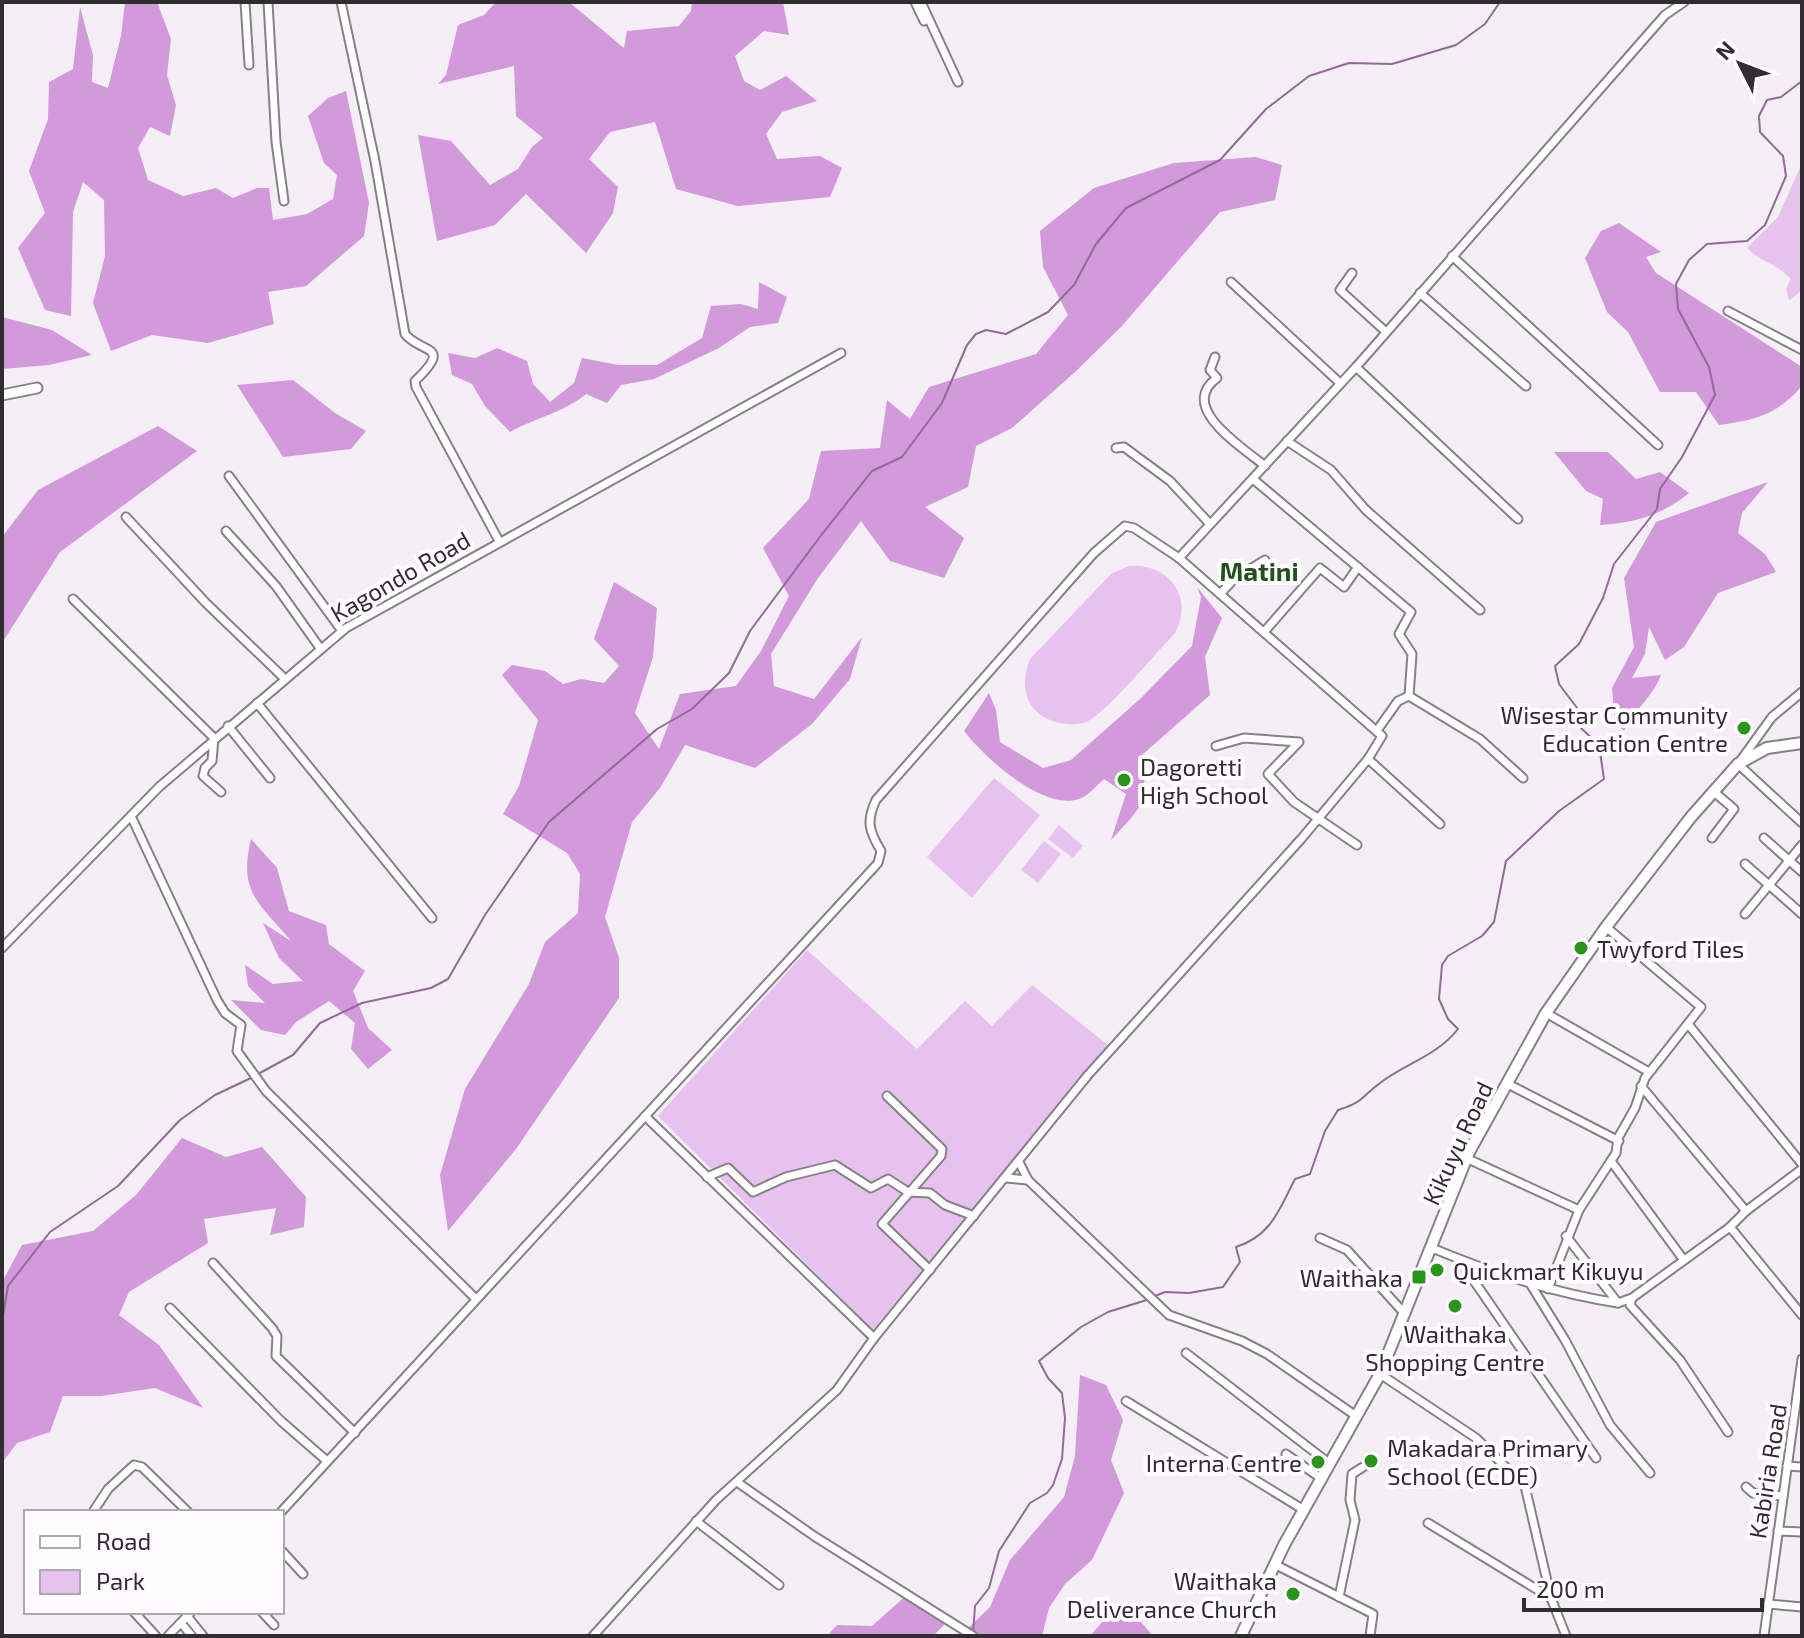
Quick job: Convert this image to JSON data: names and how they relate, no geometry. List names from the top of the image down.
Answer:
{
  "streets": {
    "main road": ["Kikuyu Road"],
    "street": ["Kagondo Road", "Kabiria Road"]
  },
  "districts": ["Matini"],
  "places": {
    "other": [
      "Wisestar Community Education Centre",
      "Dagoretti High School",
      "Twyford Tiles",
      "Quickmart Kikuyu",
      "Waithaka Shopping Centre",
      "Makadara Primary School (ECDE)",
      "Interna Centre",
      "Waithaka Deliverance Church"
    ],
    "transit": ["Waithaka"]
  },
  "legend": ["Road", "Park"],
  "scale_bar": "200 m",
  "north": "top left"
}
